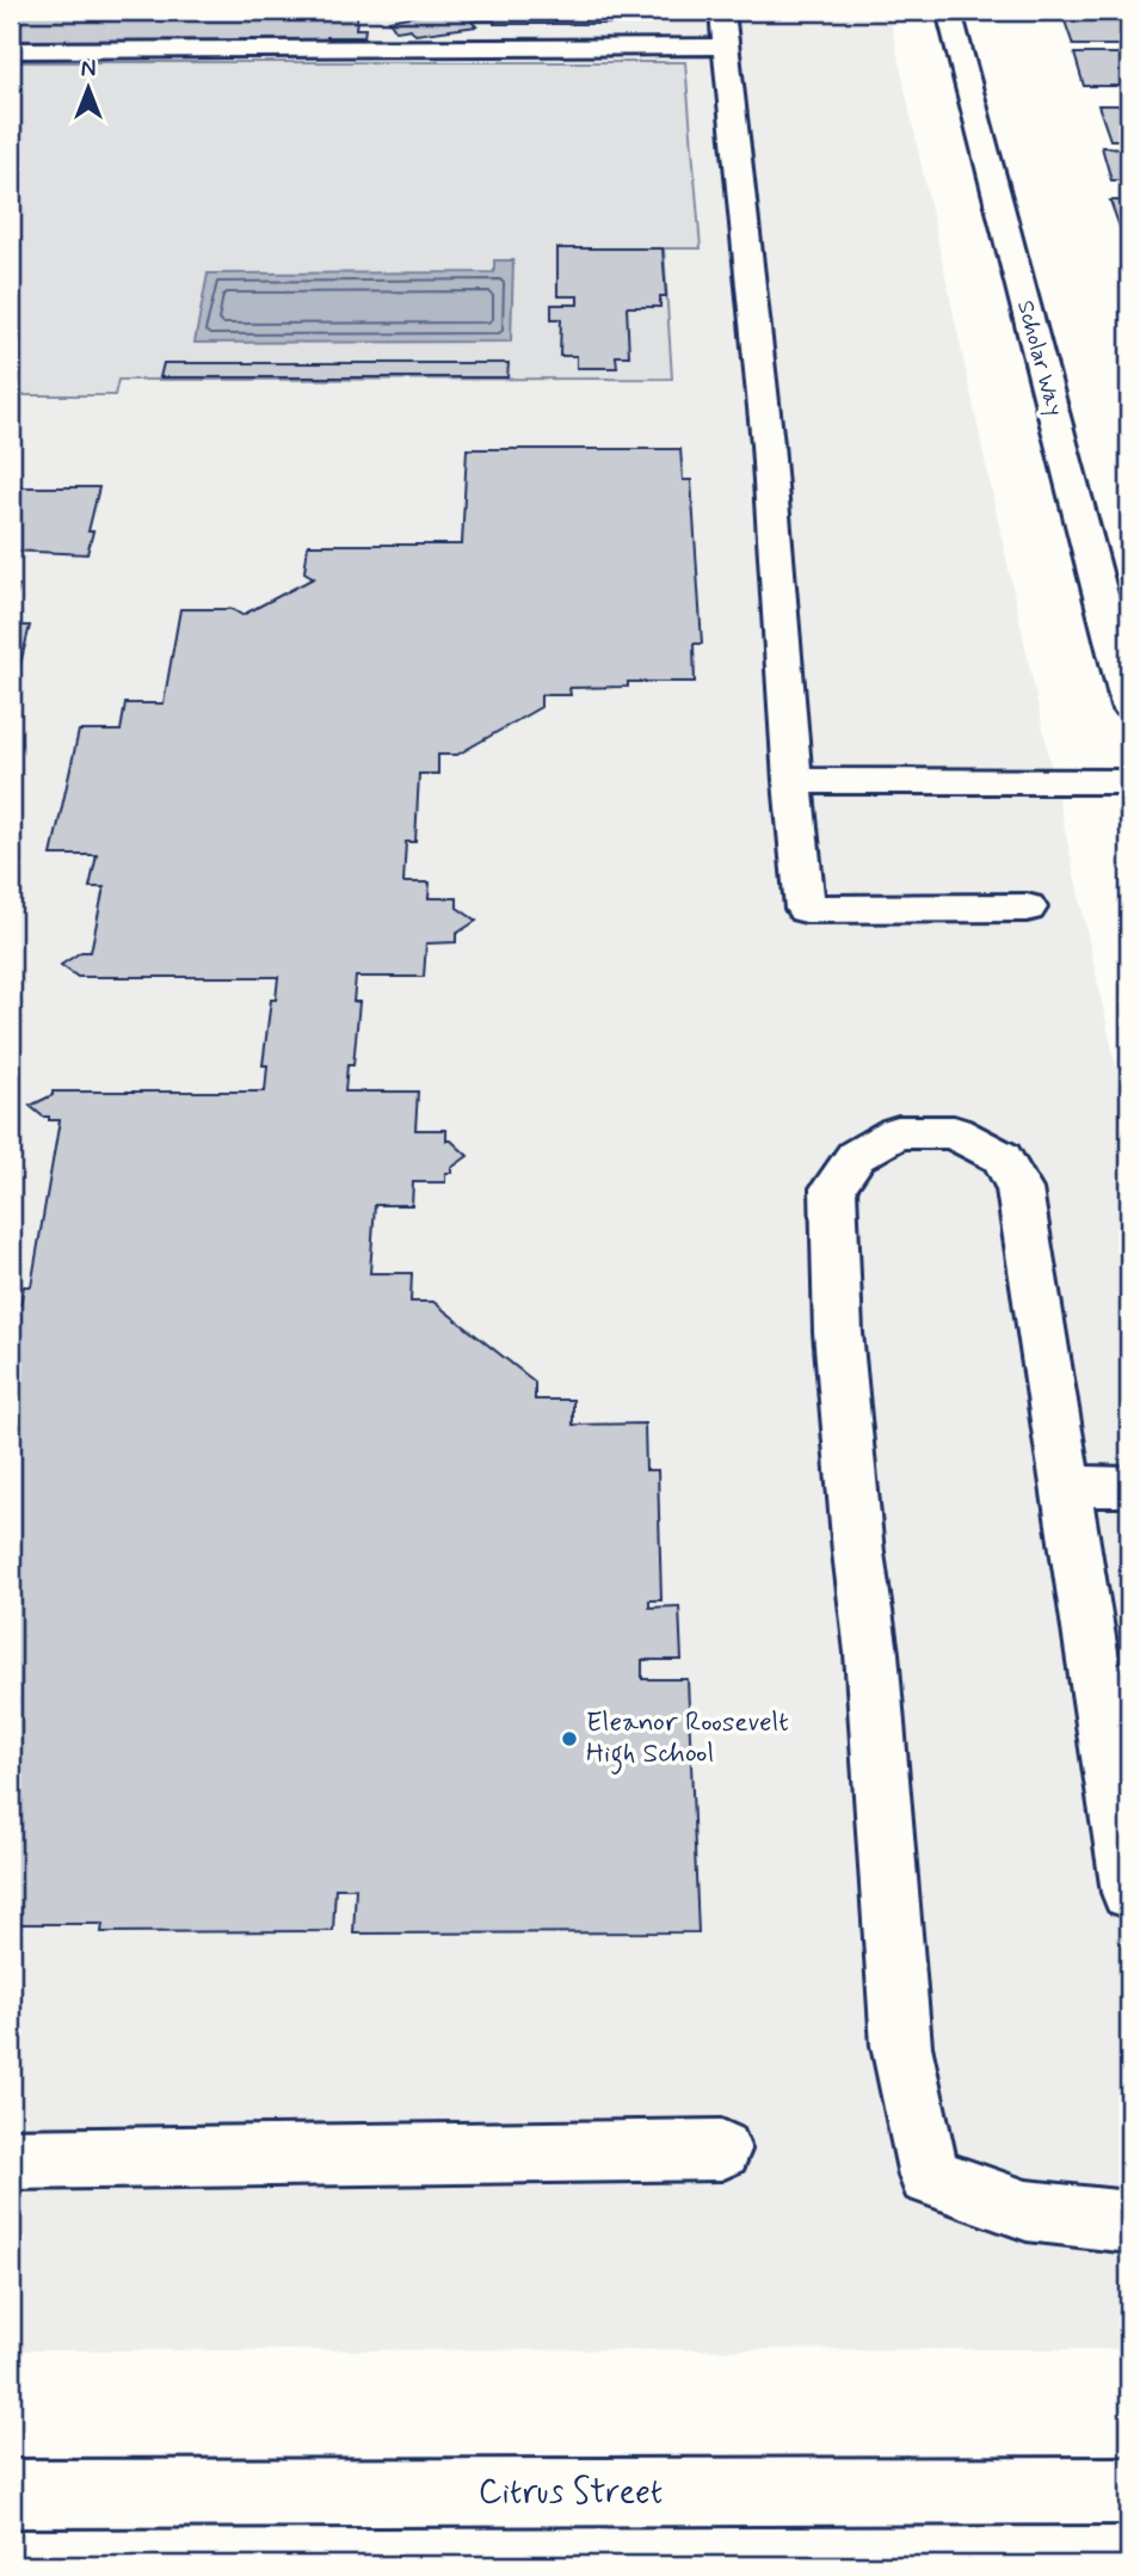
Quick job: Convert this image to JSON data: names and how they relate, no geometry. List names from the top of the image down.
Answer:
{
  "streets": {
    "street": ["Scholar Way", "Citrus Street"]
  },
  "places": ["Eleanor Roosevelt High School"],
  "north": "top"
}
